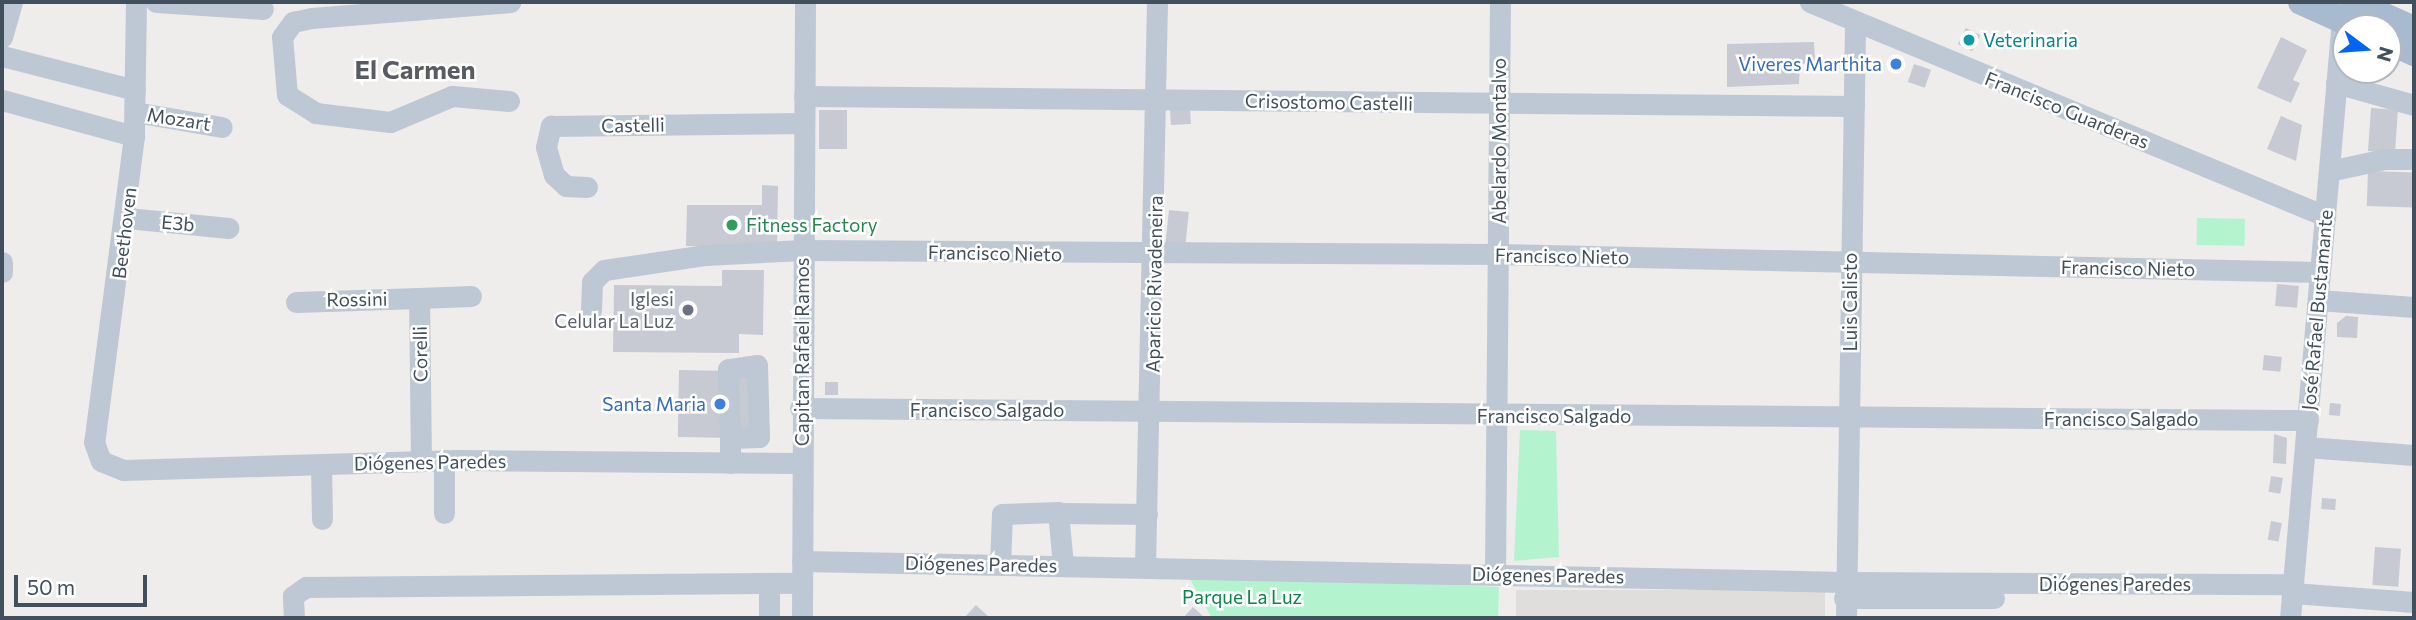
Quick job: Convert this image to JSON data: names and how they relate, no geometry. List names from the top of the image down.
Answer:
{
  "streets": {
    "street": [
      "Crisostomo Castelli",
      "Francisco Guarderas",
      "Mozart",
      "Castelli",
      "Abelardo Montalvo",
      "E3b",
      "Beethoven",
      "Francisco Nieto",
      "Aparicio Rivadeneira",
      "Rossini",
      "Luis Calisto",
      "José Rafael Bustamante",
      "Capitan Rafael Ramos",
      "Corelli",
      "Francisco Salgado",
      "Diógenes Paredes"
    ]
  },
  "crossings": [
    ["Crisostomo Castelli", "Abelardo Montalvo"],
    ["Crisostomo Castelli", "Aparicio Rivadeneira"],
    ["Crisostomo Castelli", "Luis Calisto"],
    ["Crisostomo Castelli", "Capitan Rafael Ramos"],
    ["Francisco Guarderas", "Luis Calisto"],
    ["Francisco Guarderas", "José Rafael Bustamante"],
    ["Mozart", "Beethoven"],
    ["Castelli", "Capitan Rafael Ramos"],
    ["Abelardo Montalvo", "Francisco Nieto"],
    ["Abelardo Montalvo", "Francisco Salgado"],
    ["Abelardo Montalvo", "Diógenes Paredes"],
    ["E3b", "Beethoven"],
    ["Beethoven", "Diógenes Paredes"],
    ["Francisco Nieto", "Aparicio Rivadeneira"],
    ["Francisco Nieto", "Luis Calisto"],
    ["Francisco Nieto", "José Rafael Bustamante"],
    ["Francisco Nieto", "Capitan Rafael Ramos"],
    ["Aparicio Rivadeneira", "Francisco Salgado"],
    ["Aparicio Rivadeneira", "Diógenes Paredes"],
    ["Rossini", "Corelli"],
    ["Luis Calisto", "Francisco Salgado"],
    ["Luis Calisto", "Diógenes Paredes"],
    ["José Rafael Bustamante", "Francisco Salgado"],
    ["José Rafael Bustamante", "Diógenes Paredes"],
    ["Capitan Rafael Ramos", "Francisco Salgado"],
    ["Capitan Rafael Ramos", "Diógenes Paredes"],
    ["Corelli", "Diógenes Paredes"]
  ],
  "districts": ["El Carmen"],
  "parks": ["Parque La Luz"],
  "places": [
    "Veterinaria",
    "Viveres Marthita",
    "Fitness Factory",
    "Iglesi Celular La Luz",
    "Santa Maria"
  ],
  "scale_bar": "50 m",
  "north": "right"
}
